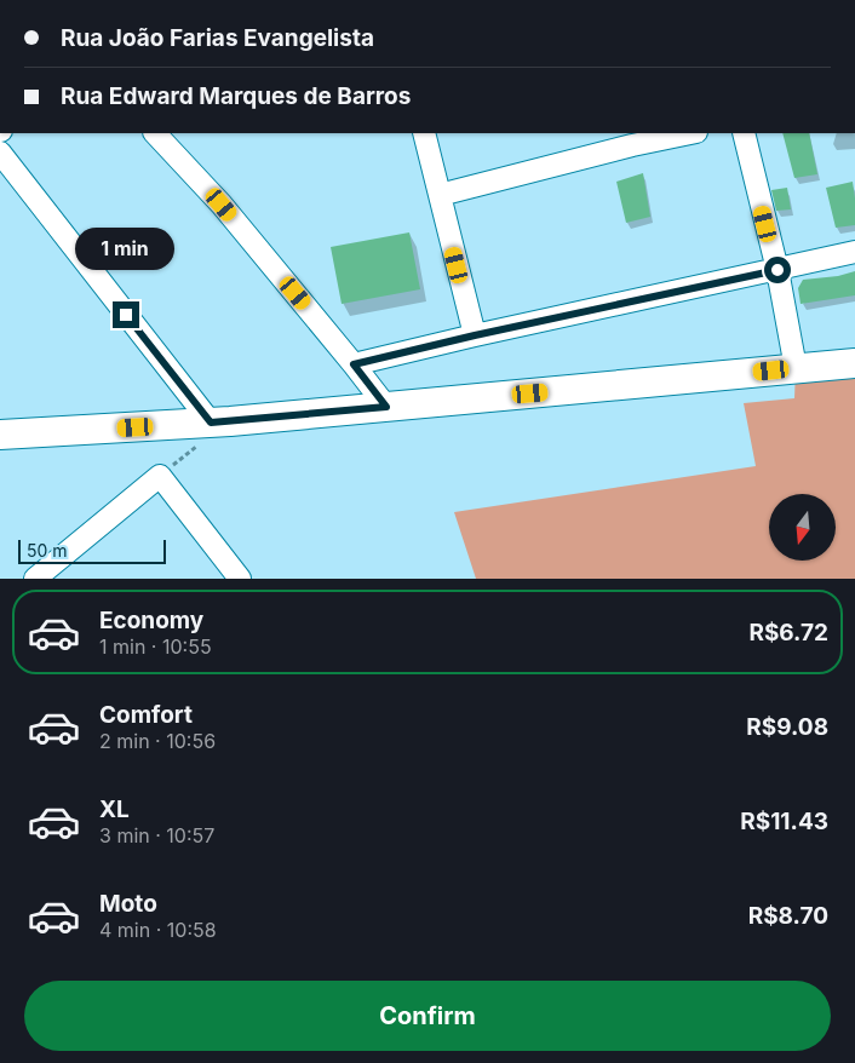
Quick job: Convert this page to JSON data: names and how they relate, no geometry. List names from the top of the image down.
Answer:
{
  "scale_bar": "50 m",
  "north": "bottom",
  "page": {
    "banner": ["Rua João Farias Evangelista", "Rua Edward Marques de Barros"],
    "bubble": "1 min",
    "scale": "50 m",
    "list": [
      {
        "name": "Economy",
        "note": "1 min · 10:55",
        "value": "R$6.72"
      },
      {
        "name": "Comfort",
        "note": "2 min · 10:56",
        "value": "R$9.08"
      },
      {
        "name": "XL",
        "note": "3 min · 10:57",
        "value": "R$11.43"
      },
      {
        "name": "Moto",
        "note": "4 min · 10:58",
        "value": "R$8.70"
      }
    ],
    "buttons": "Confirm"
  }
}
